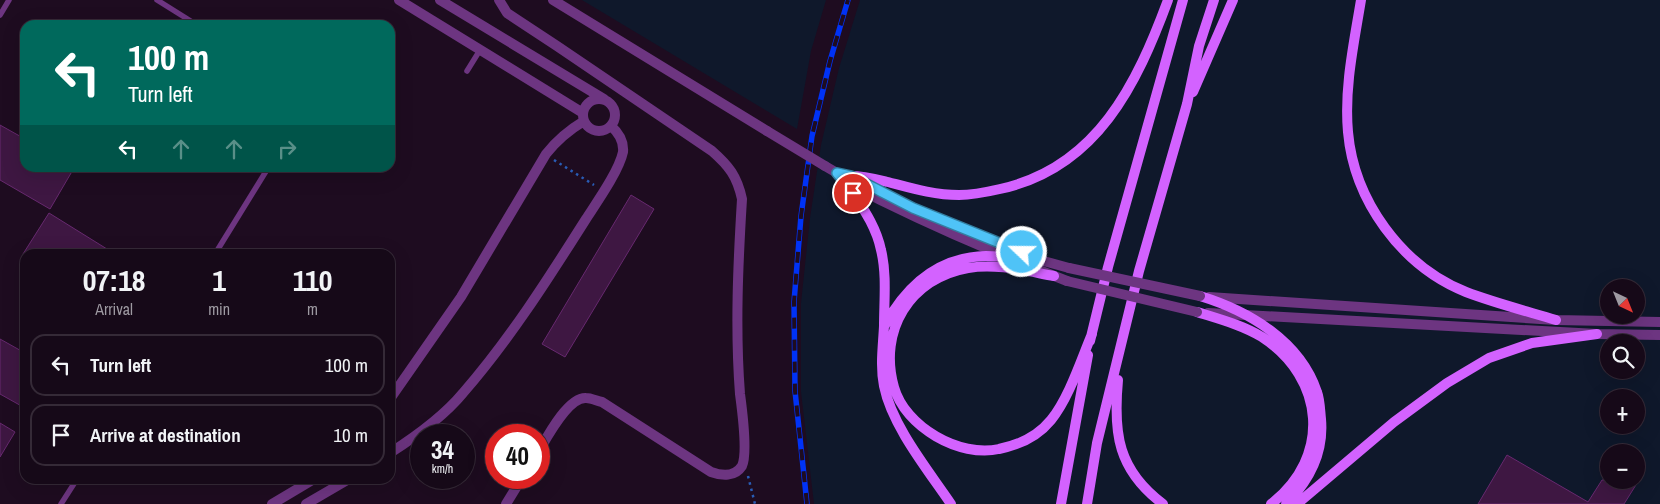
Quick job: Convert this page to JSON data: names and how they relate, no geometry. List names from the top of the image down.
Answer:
{
  "north": "bottom right",
  "page": {
    "turn": ["100 m", "Turn left"],
    "eta": [
      "07:18",
      "Arrival",
      "1",
      "min",
      "110",
      "m"
    ],
    "map_buttons": ["+", "−"],
    "list": [
      {
        "name": "Turn left",
        "value": "100 m"
      },
      {
        "name": "Arrive at destination",
        "value": "10 m"
      }
    ],
    "speed": "34 km/h",
    "limit": "40"
  }
}
